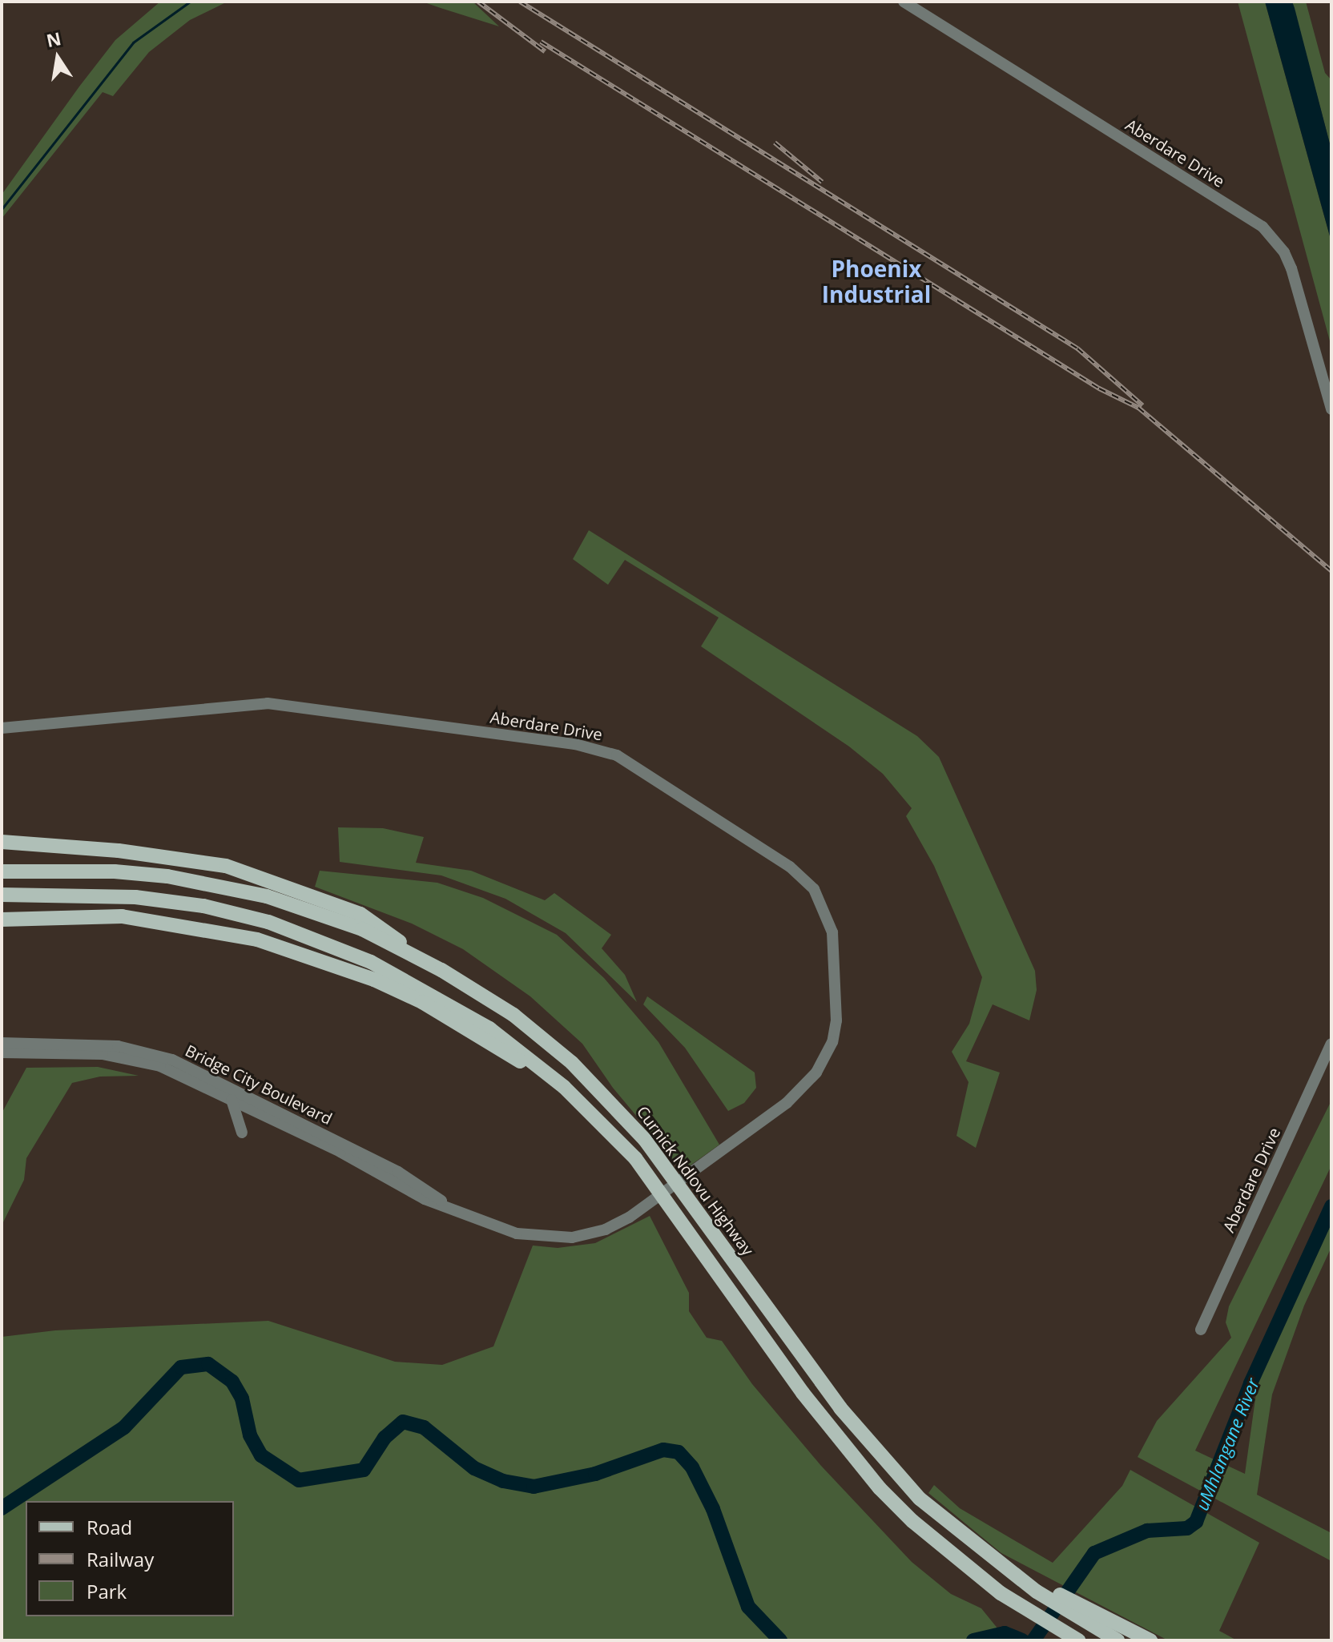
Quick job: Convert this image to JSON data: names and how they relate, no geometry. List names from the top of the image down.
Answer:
{
  "streets": {
    "main road": ["Curnick Ndlovu Highway"],
    "street": ["Aberdare Drive", "Bridge City Boulevard"]
  },
  "crossings": [
    ["Aberdare Drive", "Bridge City Boulevard"]
  ],
  "districts": ["Phoenix Industrial"],
  "water": ["uMhlangane River"],
  "legend": ["Road", "Railway", "Park"],
  "north": "top"
}
